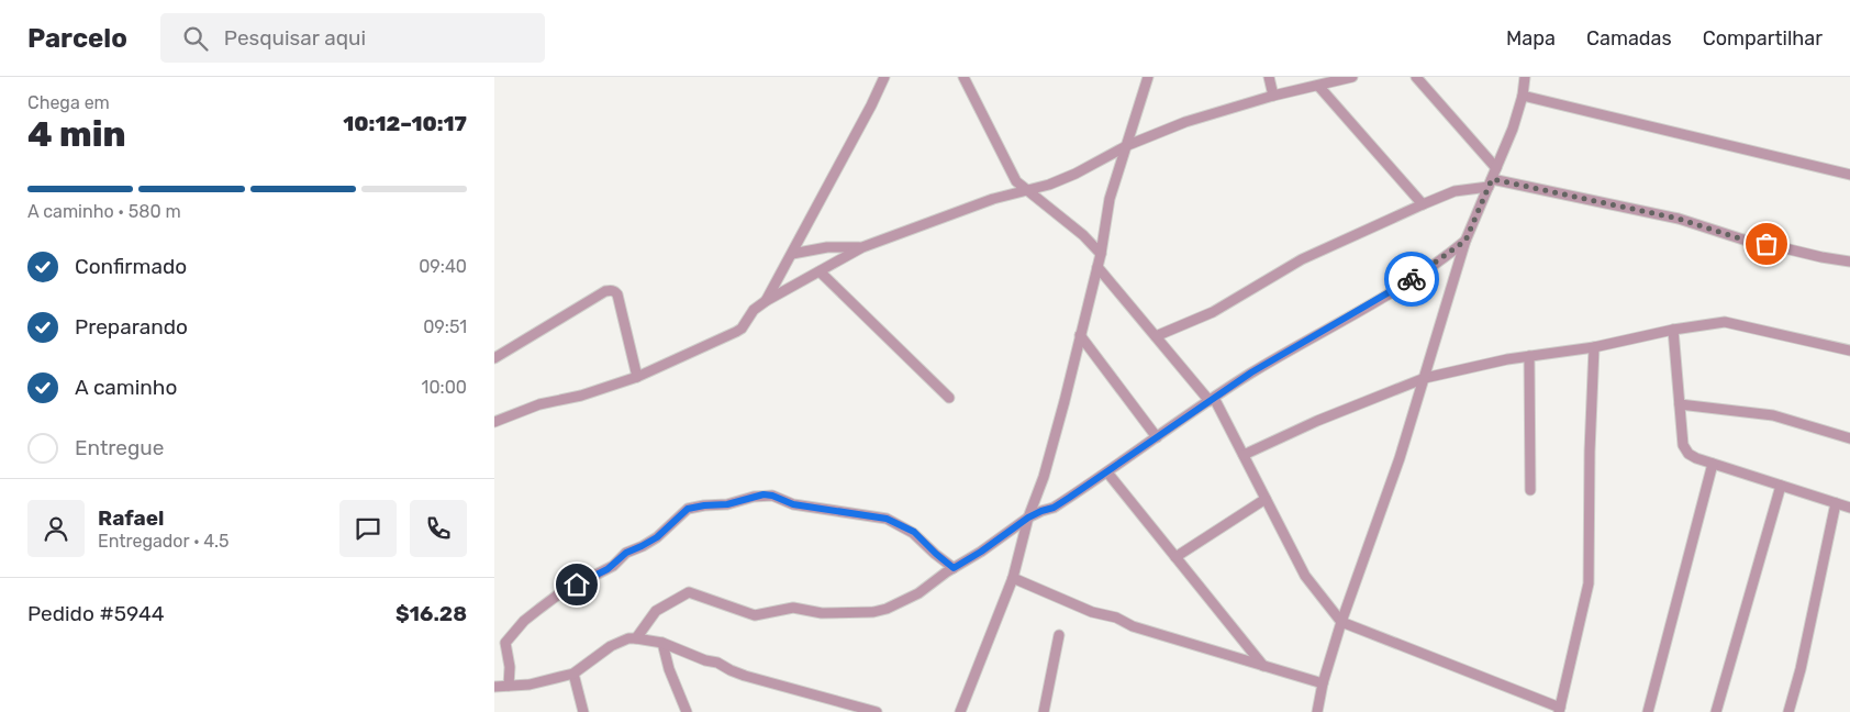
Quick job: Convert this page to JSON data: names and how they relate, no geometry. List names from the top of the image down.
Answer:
{
  "page": {
    "header": "Parcelo",
    "search": "Pesquisar aqui",
    "nav": ["Mapa", "Camadas", "Compartilhar"],
    "heading": ["4 min", "Chega em", "10:12–10:17"],
    "panel": [
      "Rafael",
      "Entregador · 4.5",
      "Pedido #5944",
      "$16.28"
    ],
    "bar": "A caminho · 580 m",
    "list": [
      ["Confirmado", "09:40"],
      ["Preparando", "09:51"],
      ["A caminho", "10:00"],
      "Entregue"
    ]
  }
}
